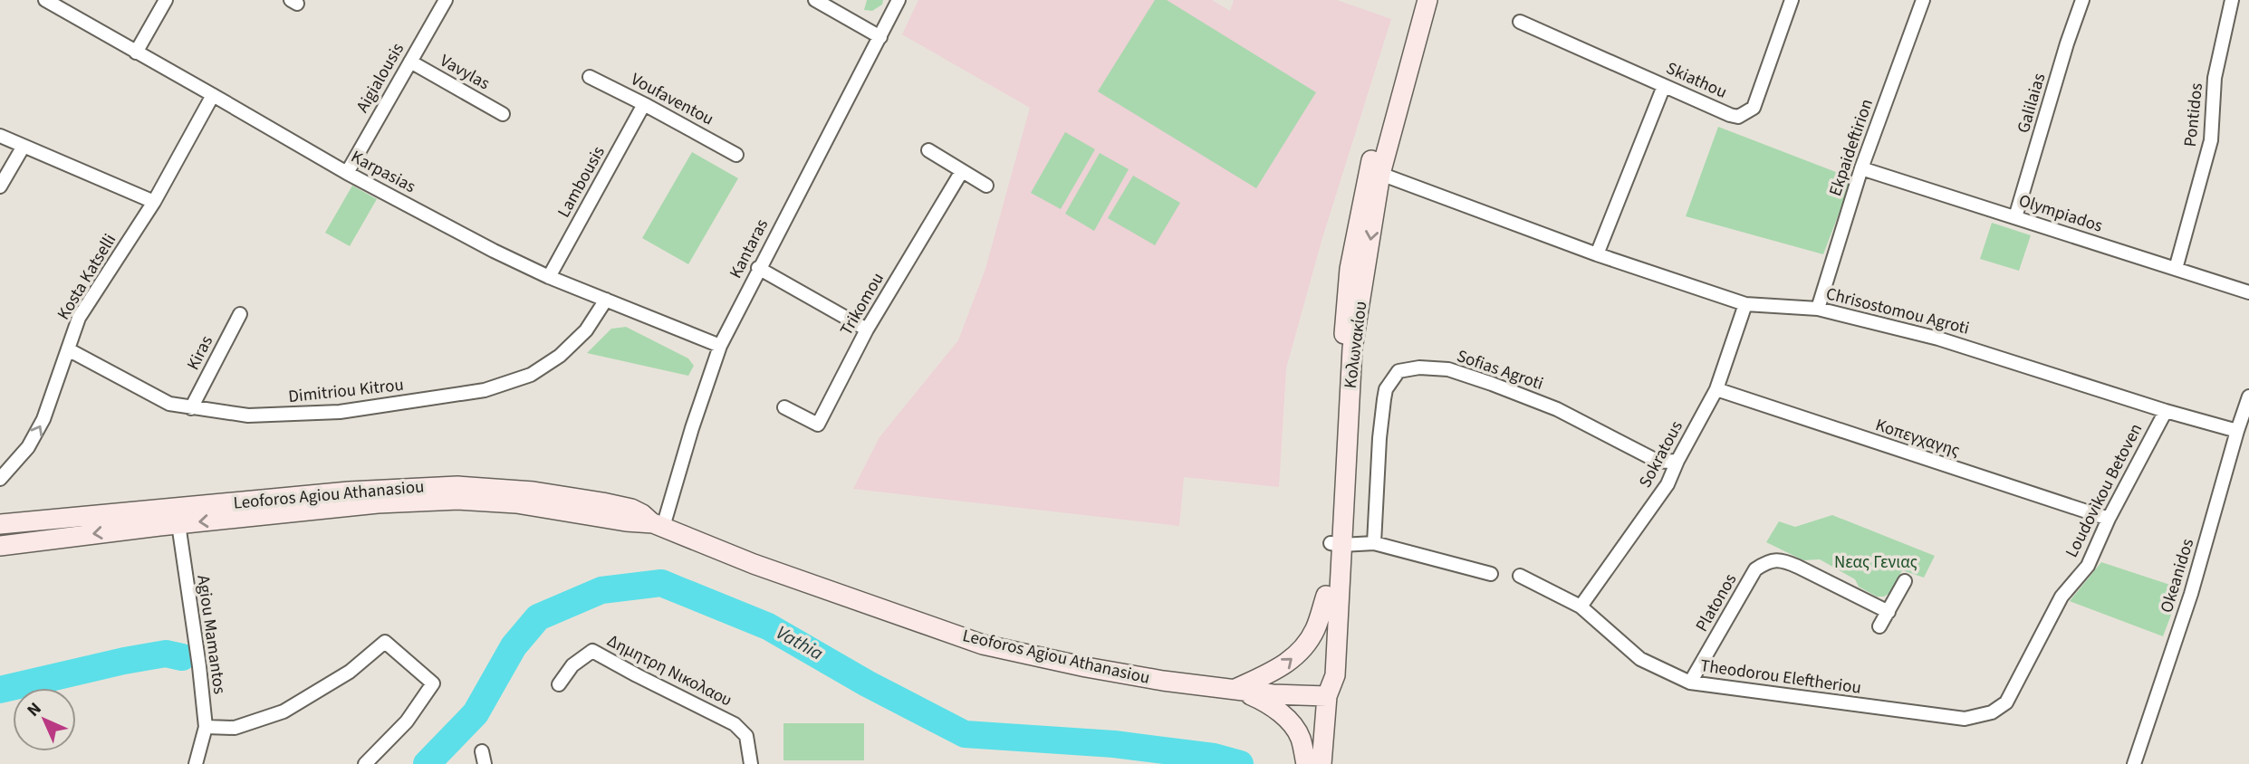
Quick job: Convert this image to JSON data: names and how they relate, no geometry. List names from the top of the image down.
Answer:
{
  "streets": {
    "main road": ["Κολωνακίου", "Leoforos Agiou Athanasiou"],
    "street": [
      "Vavylas",
      "Aigialousis",
      "Skiathou",
      "Voufaventou",
      "Galilaias",
      "Pontidos",
      "Ekpaideftirion",
      "Karpasias",
      "Lambousis",
      "Olympiados",
      "Kantaras",
      "Kosta Katselli",
      "Trikomou",
      "Chrisostomou Agroti",
      "Kiras",
      "Sofias Agroti",
      "Dimitriou Kitrou",
      "Κοπεγχαγης",
      "Sokratous",
      "Loudovikou Betoven",
      "Okeanidos",
      "Platonos",
      "Agiou Mamantos",
      "Δημητρη Νικολαου",
      "Theodorou Eleftheriou"
    ]
  },
  "crossings": [
    ["Vavylas", "Aigialousis"],
    ["Aigialousis", "Karpasias"],
    ["Voufaventou", "Lambousis"],
    ["Galilaias", "Olympiados"],
    ["Pontidos", "Olympiados"],
    ["Ekpaideftirion", "Olympiados"],
    ["Ekpaideftirion", "Chrisostomou Agroti"],
    ["Karpasias", "Lambousis"],
    ["Karpasias", "Kantaras"],
    ["Karpasias", "Kosta Katselli"],
    ["Karpasias", "Dimitriou Kitrou"],
    ["Kantaras", "Leoforos Agiou Athanasiou"],
    ["Kosta Katselli", "Dimitriou Kitrou"],
    ["Chrisostomou Agroti", "Κολωνακίου"],
    ["Chrisostomou Agroti", "Sokratous"],
    ["Chrisostomou Agroti", "Loudovikou Betoven"],
    ["Chrisostomou Agroti", "Okeanidos"],
    ["Κολωνακίου", "Leoforos Agiou Athanasiou"],
    ["Kiras", "Dimitriou Kitrou"],
    ["Sofias Agroti", "Sokratous"],
    ["Κοπεγχαγης", "Sokratous"],
    ["Κοπεγχαγης", "Loudovikou Betoven"],
    ["Sokratous", "Theodorou Eleftheriou"],
    ["Loudovikou Betoven", "Theodorou Eleftheriou"],
    ["Leoforos Agiou Athanasiou", "Agiou Mamantos"],
    ["Platonos", "Theodorou Eleftheriou"]
  ],
  "water": ["Vathia"],
  "parks": ["Νεας Γενιας"],
  "north": "top left"
}
